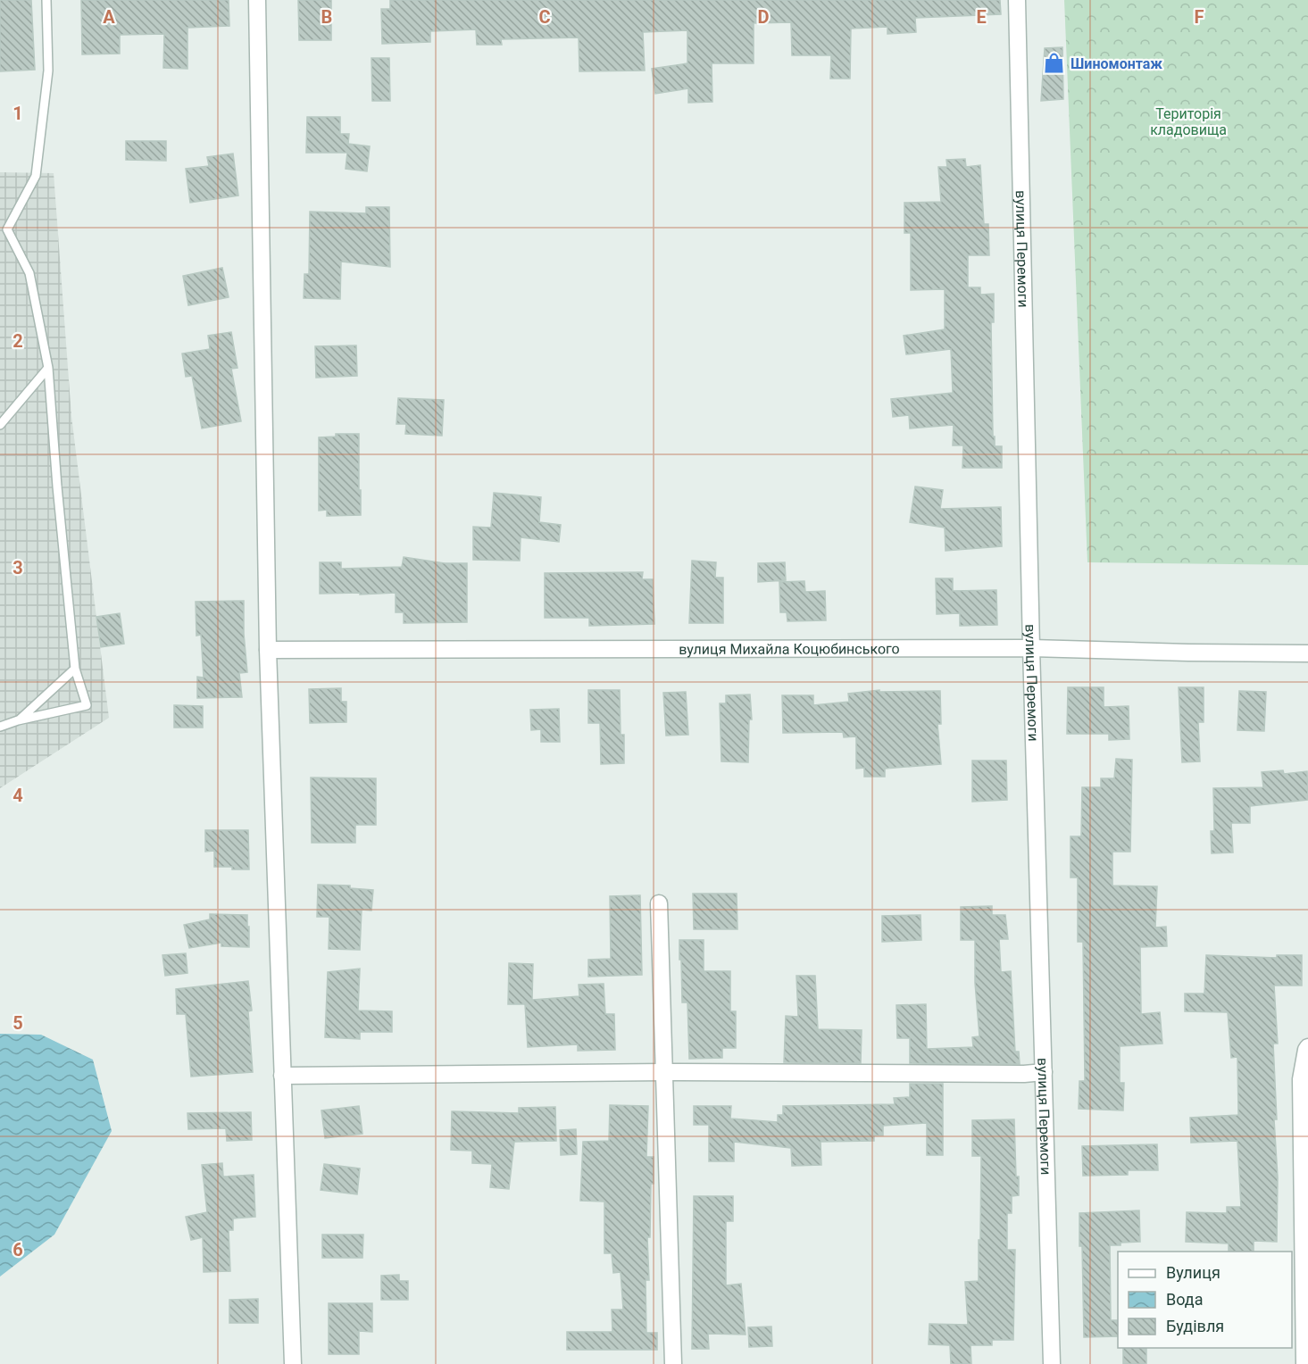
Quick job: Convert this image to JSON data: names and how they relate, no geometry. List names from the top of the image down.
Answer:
{
  "streets": {
    "street": ["вулиця Перемоги", "вулиця Михайла Коцюбинського"]
  },
  "crossings": [
    ["вулиця Перемоги", "вулиця Михайла Коцюбинського"]
  ],
  "parks": ["Територія кладовища"],
  "places": {
    "shop": ["Шиномонтаж"]
  },
  "legend": ["Вулиця", "Вода", "Будівля"],
  "grid": {
    "columns": [
      "A",
      "B",
      "C",
      "D",
      "E",
      "F"
    ],
    "rows": [
      "1",
      "2",
      "3",
      "4",
      "5",
      "6"
    ]
  }
}
